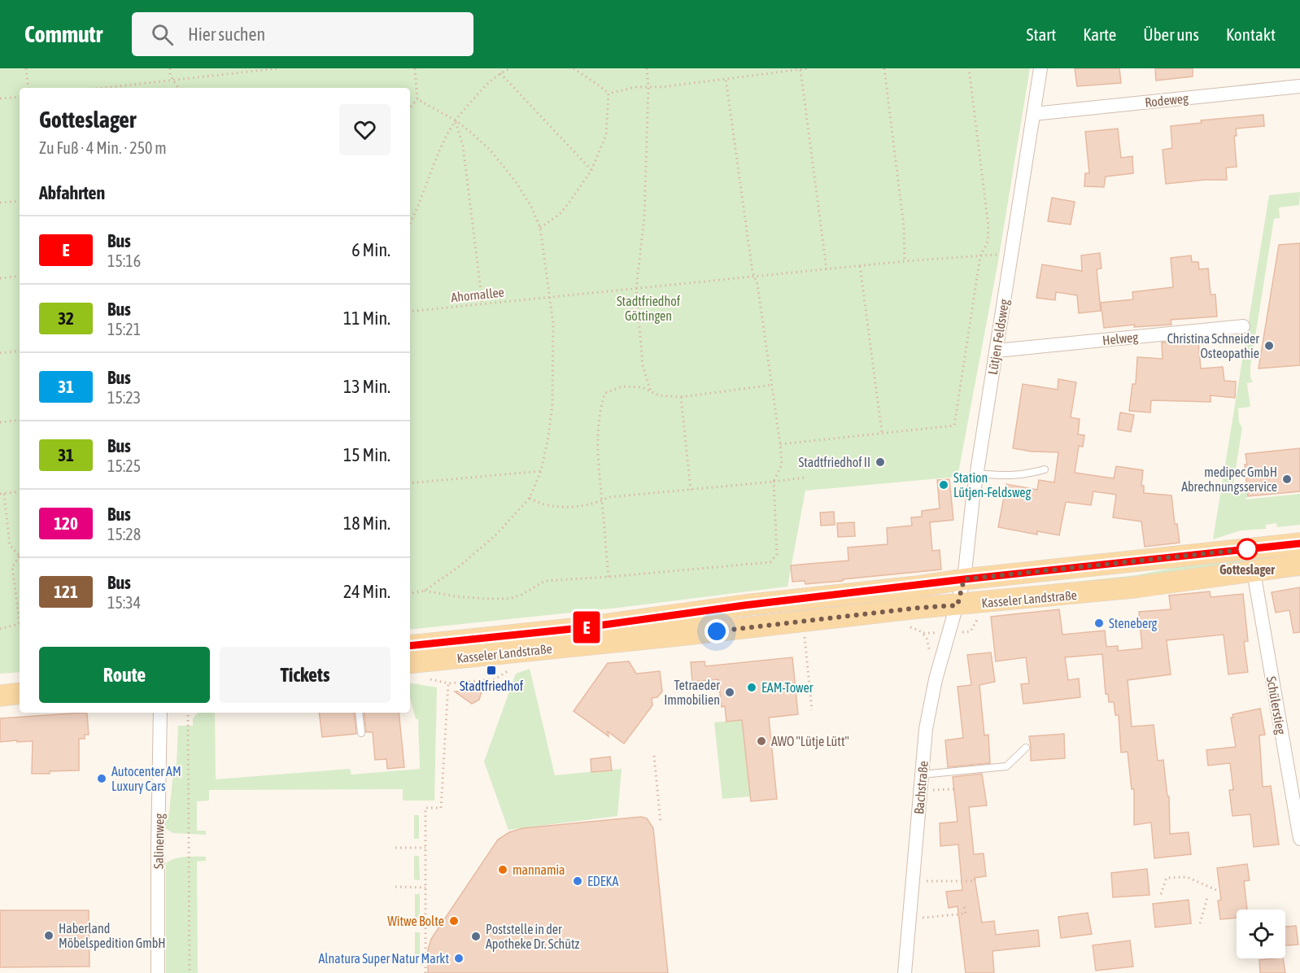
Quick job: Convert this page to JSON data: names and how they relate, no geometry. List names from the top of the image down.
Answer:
{
  "streets": {
    "main road": ["Kasseler Landstraße"],
    "street": [
      "Rodeweg",
      "Lütjen Feldsweg",
      "Helweg",
      "Schülerstieg",
      "Bachstraße",
      "Salinenweg"
    ],
    "path": ["Ahornallee"]
  },
  "crossings": [
    ["Rodeweg", "Lütjen Feldsweg"],
    ["Ahornallee", "Lütjen Feldsweg"],
    ["Lütjen Feldsweg", "Helweg"],
    ["Lütjen Feldsweg", "Kasseler Landstraße"],
    ["Lütjen Feldsweg", "Bachstraße"],
    ["Kasseler Landstraße", "Schülerstieg"],
    ["Kasseler Landstraße", "Bachstraße"]
  ],
  "parks": ["Stadtfriedhof Göttingen"],
  "places": {
    "other": [
      "Christina Schneider Osteopathie",
      "Stadtfriedhof II",
      "medipec GmbH Abrechnungsservice",
      "Station Lütjen-Feldsweg",
      "Gotteslager",
      "Steneberg",
      "EAM-Tower",
      "Tetraeder Immobilien",
      "AWO \"Lütje Lütt\"",
      "Autocenter AM Luxury Cars",
      "mannamia",
      "EDEKA",
      "Witwe Bolte",
      "Haberland Möbelspedition GmbH",
      "Poststelle in der Apotheke Dr. Schütz",
      "Alnatura Super Natur Markt"
    ],
    "transit": ["Stadtfriedhof"]
  },
  "lines": ["bus line E"],
  "page": {
    "header": "Commutr",
    "search": "Hier suchen",
    "nav": [
      "Start",
      "Karte",
      "Über uns",
      "Kontakt"
    ],
    "on_map": "E",
    "heading": [
      ["Gotteslager", "Zu Fuß · 4 Min. · 250 m"],
      "Abfahrten"
    ],
    "list": [
      {
        "mark": "E",
        "name": "Bus",
        "note": "15:16",
        "value": "6 Min."
      },
      {
        "mark": "32",
        "name": "Bus",
        "note": "15:21",
        "value": "11 Min."
      },
      {
        "mark": "31",
        "name": "Bus",
        "note": "15:23",
        "value": "13 Min."
      },
      {
        "mark": "31",
        "name": "Bus",
        "note": "15:25",
        "value": "15 Min."
      },
      {
        "mark": "120",
        "name": "Bus",
        "note": "15:28",
        "value": "18 Min."
      },
      {
        "mark": "121",
        "name": "Bus",
        "note": "15:34",
        "value": "24 Min."
      }
    ],
    "buttons": ["Route", "Tickets"]
  }
}
